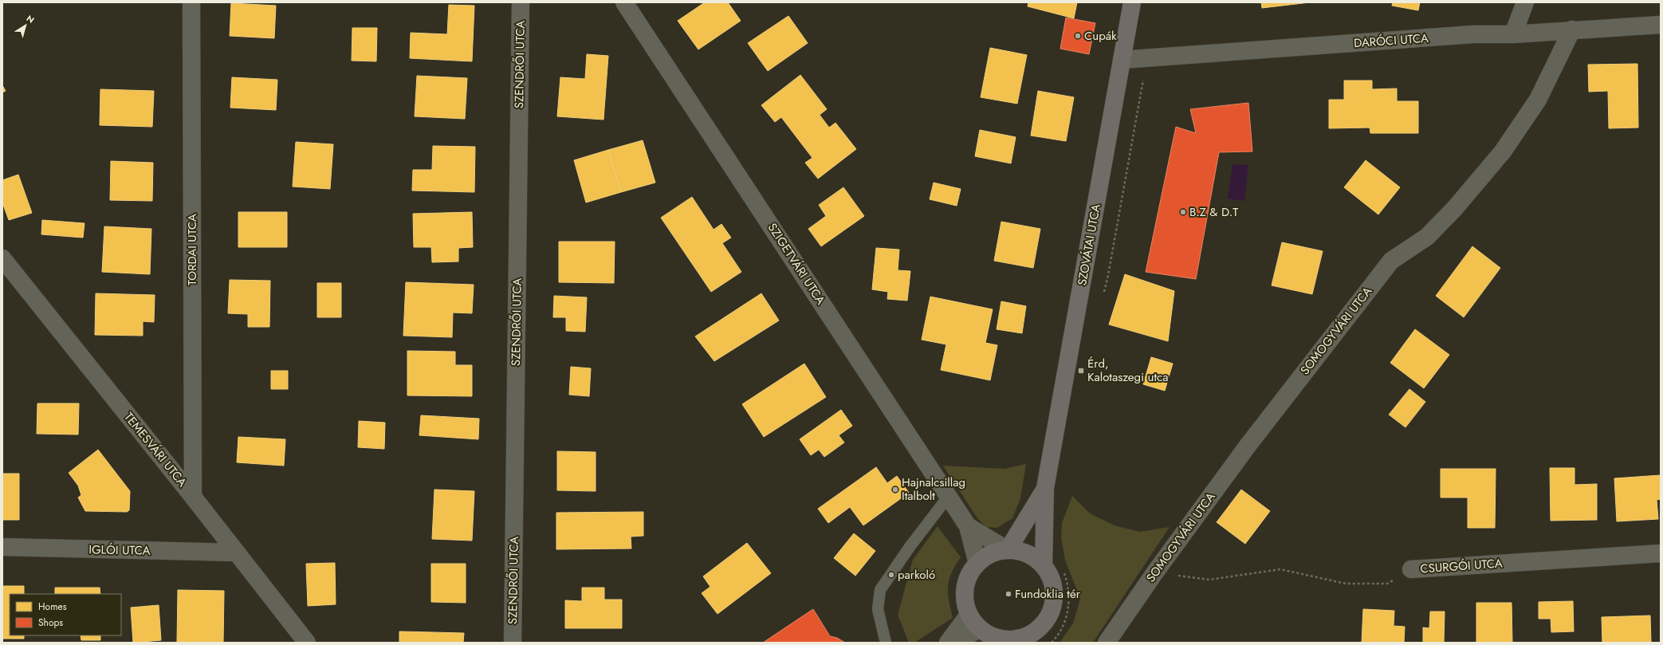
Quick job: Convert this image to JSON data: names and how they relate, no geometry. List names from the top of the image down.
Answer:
{
  "streets": {
    "street": [
      "DARÓCI UTCA",
      "SZENDRŐI UTCA",
      "SZOVÁTAI UTCA",
      "TORDAI UTCA",
      "SZIGETVÁRI UTCA",
      "SOMOGYVÁRI UTCA",
      "TEMESVÁRI UTCA",
      "IGLÓI UTCA",
      "CSURGÓI UTCA"
    ]
  },
  "crossings": [
    ["DARÓCI UTCA", "SZOVÁTAI UTCA"],
    ["DARÓCI UTCA", "SOMOGYVÁRI UTCA"],
    ["TORDAI UTCA", "TEMESVÁRI UTCA"],
    ["SOMOGYVÁRI UTCA", "CSURGÓI UTCA"],
    ["TEMESVÁRI UTCA", "IGLÓI UTCA"]
  ],
  "places": {
    "other": [
      "Cupák",
      "B.Z & D.T",
      "Hajnalcsillag Italbolt",
      "parkoló",
      "Fundoklia tér"
    ],
    "transit": ["Érd, Kalotaszegi utca"]
  },
  "legend": ["Homes", "Shops"],
  "north": "top right"
}
